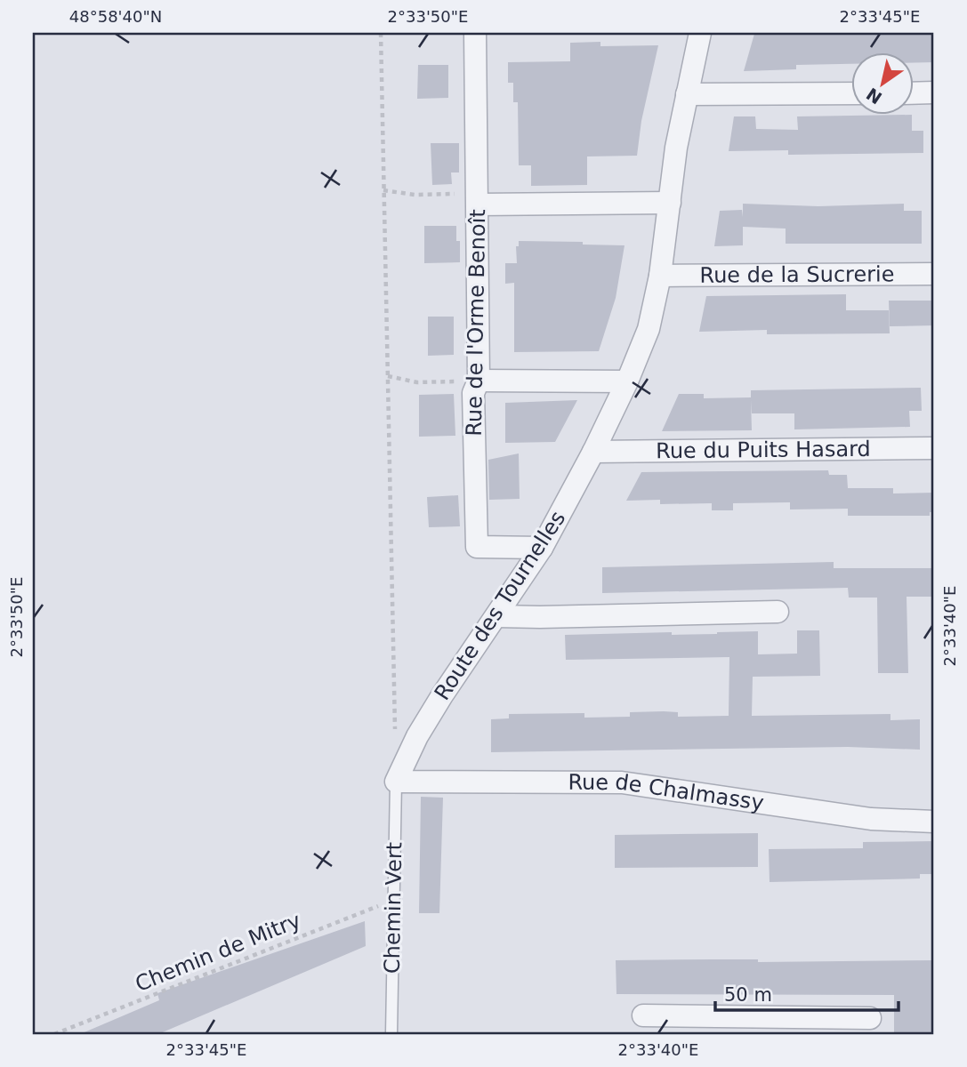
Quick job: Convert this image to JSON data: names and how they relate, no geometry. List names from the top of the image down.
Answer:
{
  "streets": {
    "street": [
      "Rue de la Sucrerie",
      "Rue de l'Orme Benoît",
      "Rue du Puits Hasard",
      "Route des Tournelles",
      "Rue de Chalmassy"
    ],
    "lane": ["Chemin Vert"],
    "path": ["Chemin de Mitry"]
  },
  "crossings": [
    ["Rue de la Sucrerie", "Route des Tournelles"],
    ["Rue de l'Orme Benoît", "Route des Tournelles"],
    ["Rue du Puits Hasard", "Route des Tournelles"],
    ["Route des Tournelles", "Rue de Chalmassy"],
    ["Route des Tournelles", "Chemin Vert"],
    ["Rue de Chalmassy", "Chemin Vert"],
    ["Chemin Vert", "Chemin de Mitry"]
  ],
  "scale_bar": "50 m",
  "north": "bottom left",
  "coordinates": [
    "48°58'40\"N",
    "2°33'50\"E",
    "2°33'45\"E",
    "2°33'40\"E"
  ]
}
